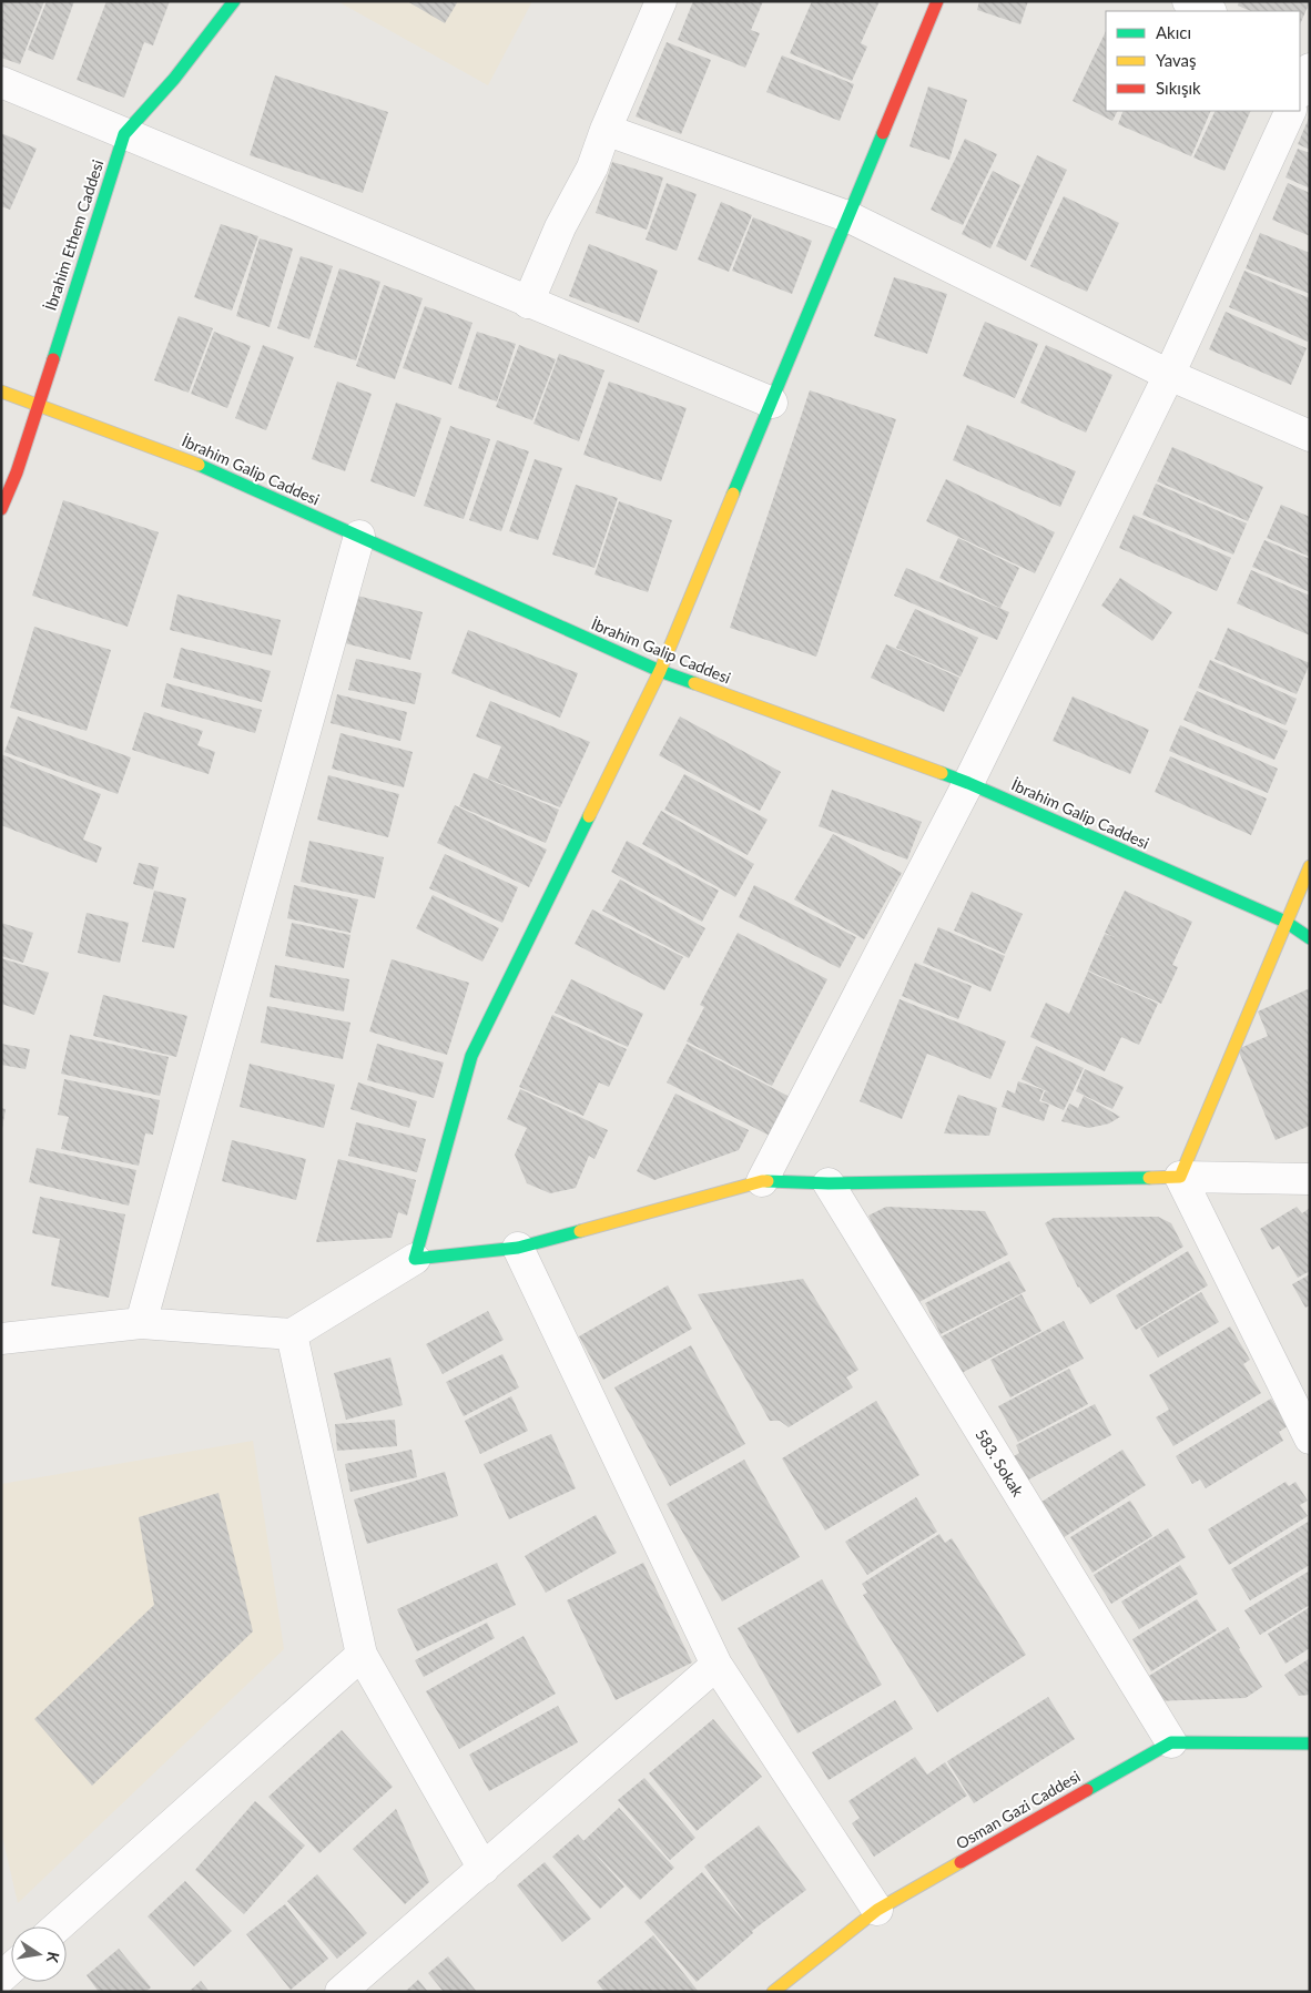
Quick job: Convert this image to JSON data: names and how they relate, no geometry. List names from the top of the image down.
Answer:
{
  "streets": {
    "street": [
      "İbrahim Ethem Caddesi",
      "İbrahim Galip Caddesi",
      "583. Sokak",
      "Osman Gazi Caddesi"
    ]
  },
  "crossings": [
    ["İbrahim Ethem Caddesi", "İbrahim Galip Caddesi"],
    ["583. Sokak", "Osman Gazi Caddesi"]
  ],
  "legend": ["Akıcı", "Yavaş", "Sıkışık"],
  "north": "right"
}
